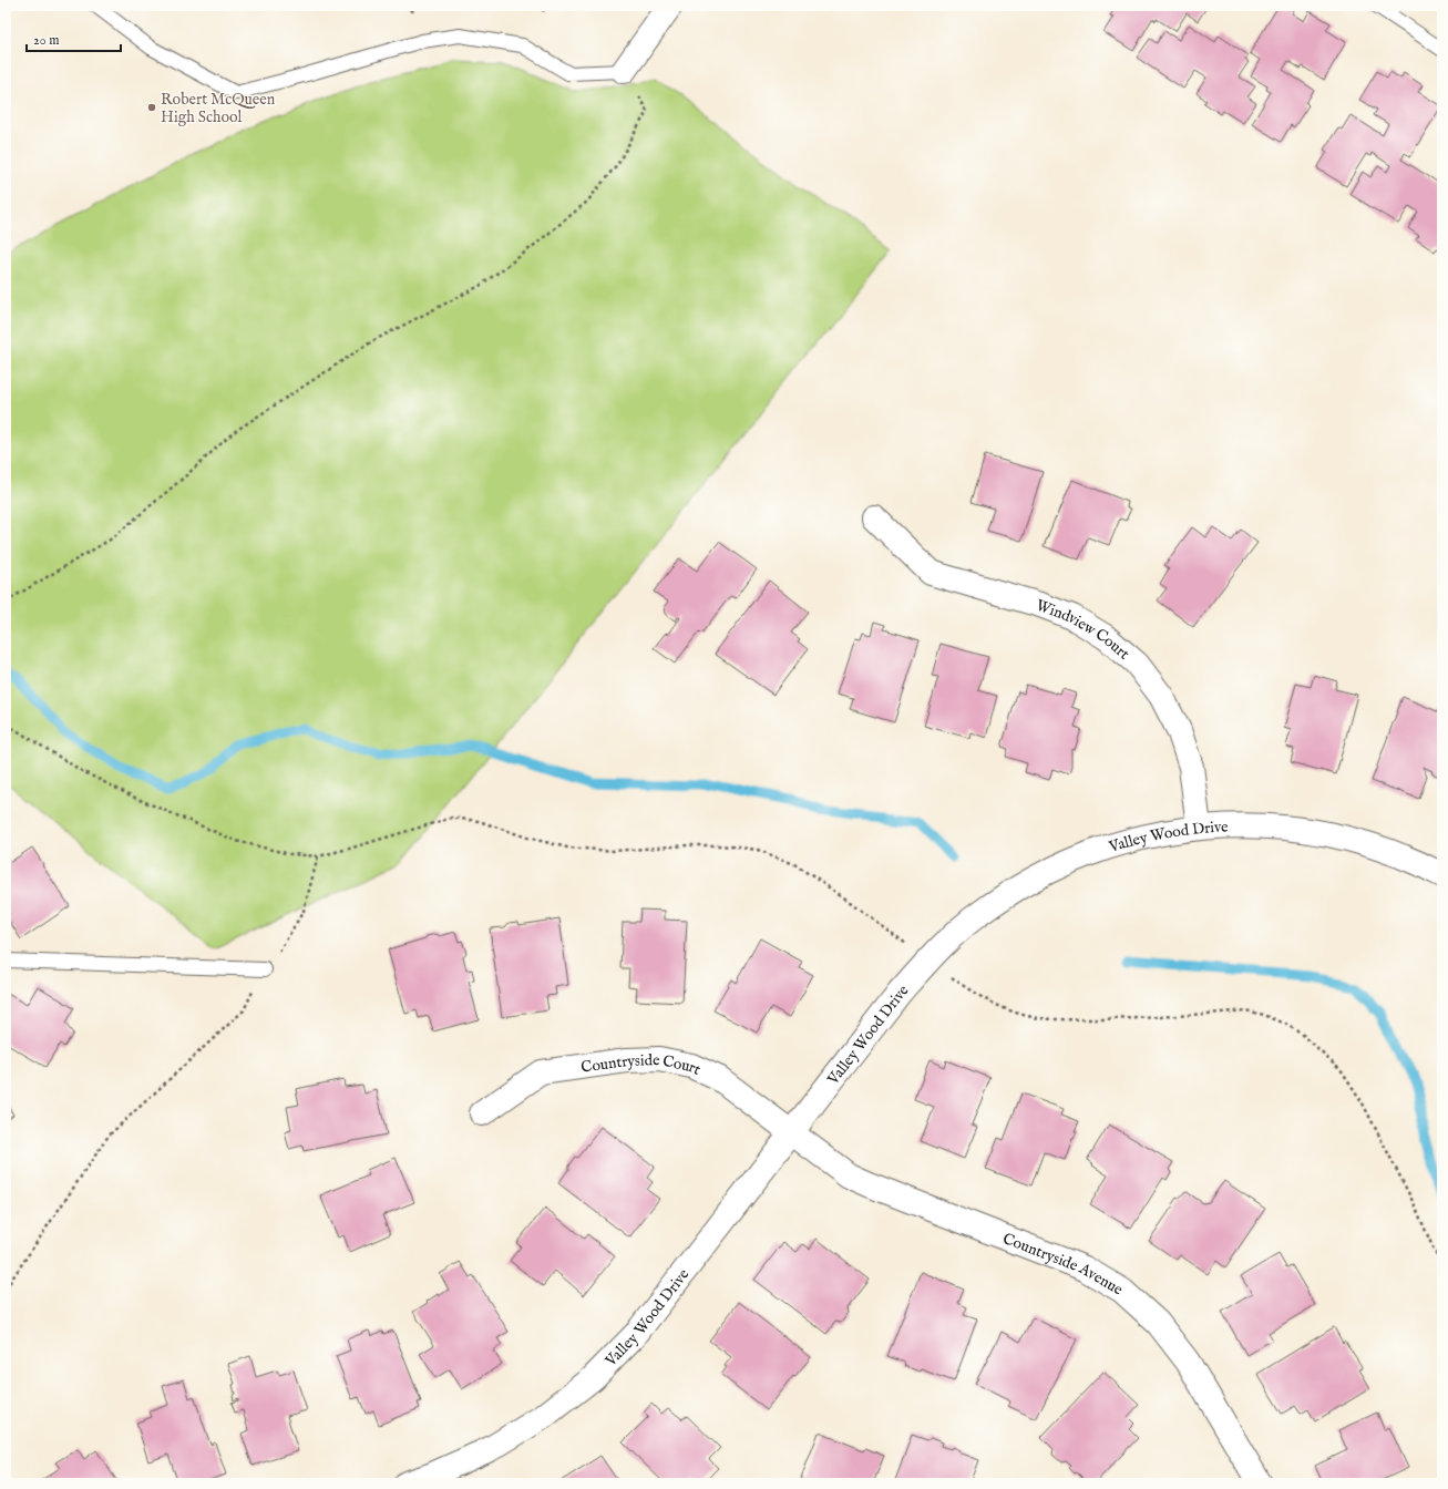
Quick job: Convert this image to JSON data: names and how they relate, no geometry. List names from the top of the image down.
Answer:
{
  "streets": {
    "street": [
      "Windview Court",
      "Valley Wood Drive",
      "Countryside Court",
      "Countryside Avenue"
    ]
  },
  "crossings": [
    ["Windview Court", "Valley Wood Drive"],
    ["Valley Wood Drive", "Countryside Court"],
    ["Valley Wood Drive", "Countryside Avenue"],
    ["Countryside Court", "Countryside Avenue"]
  ],
  "places": ["Robert McQueen High School"],
  "scale_bar": "20 m"
}
